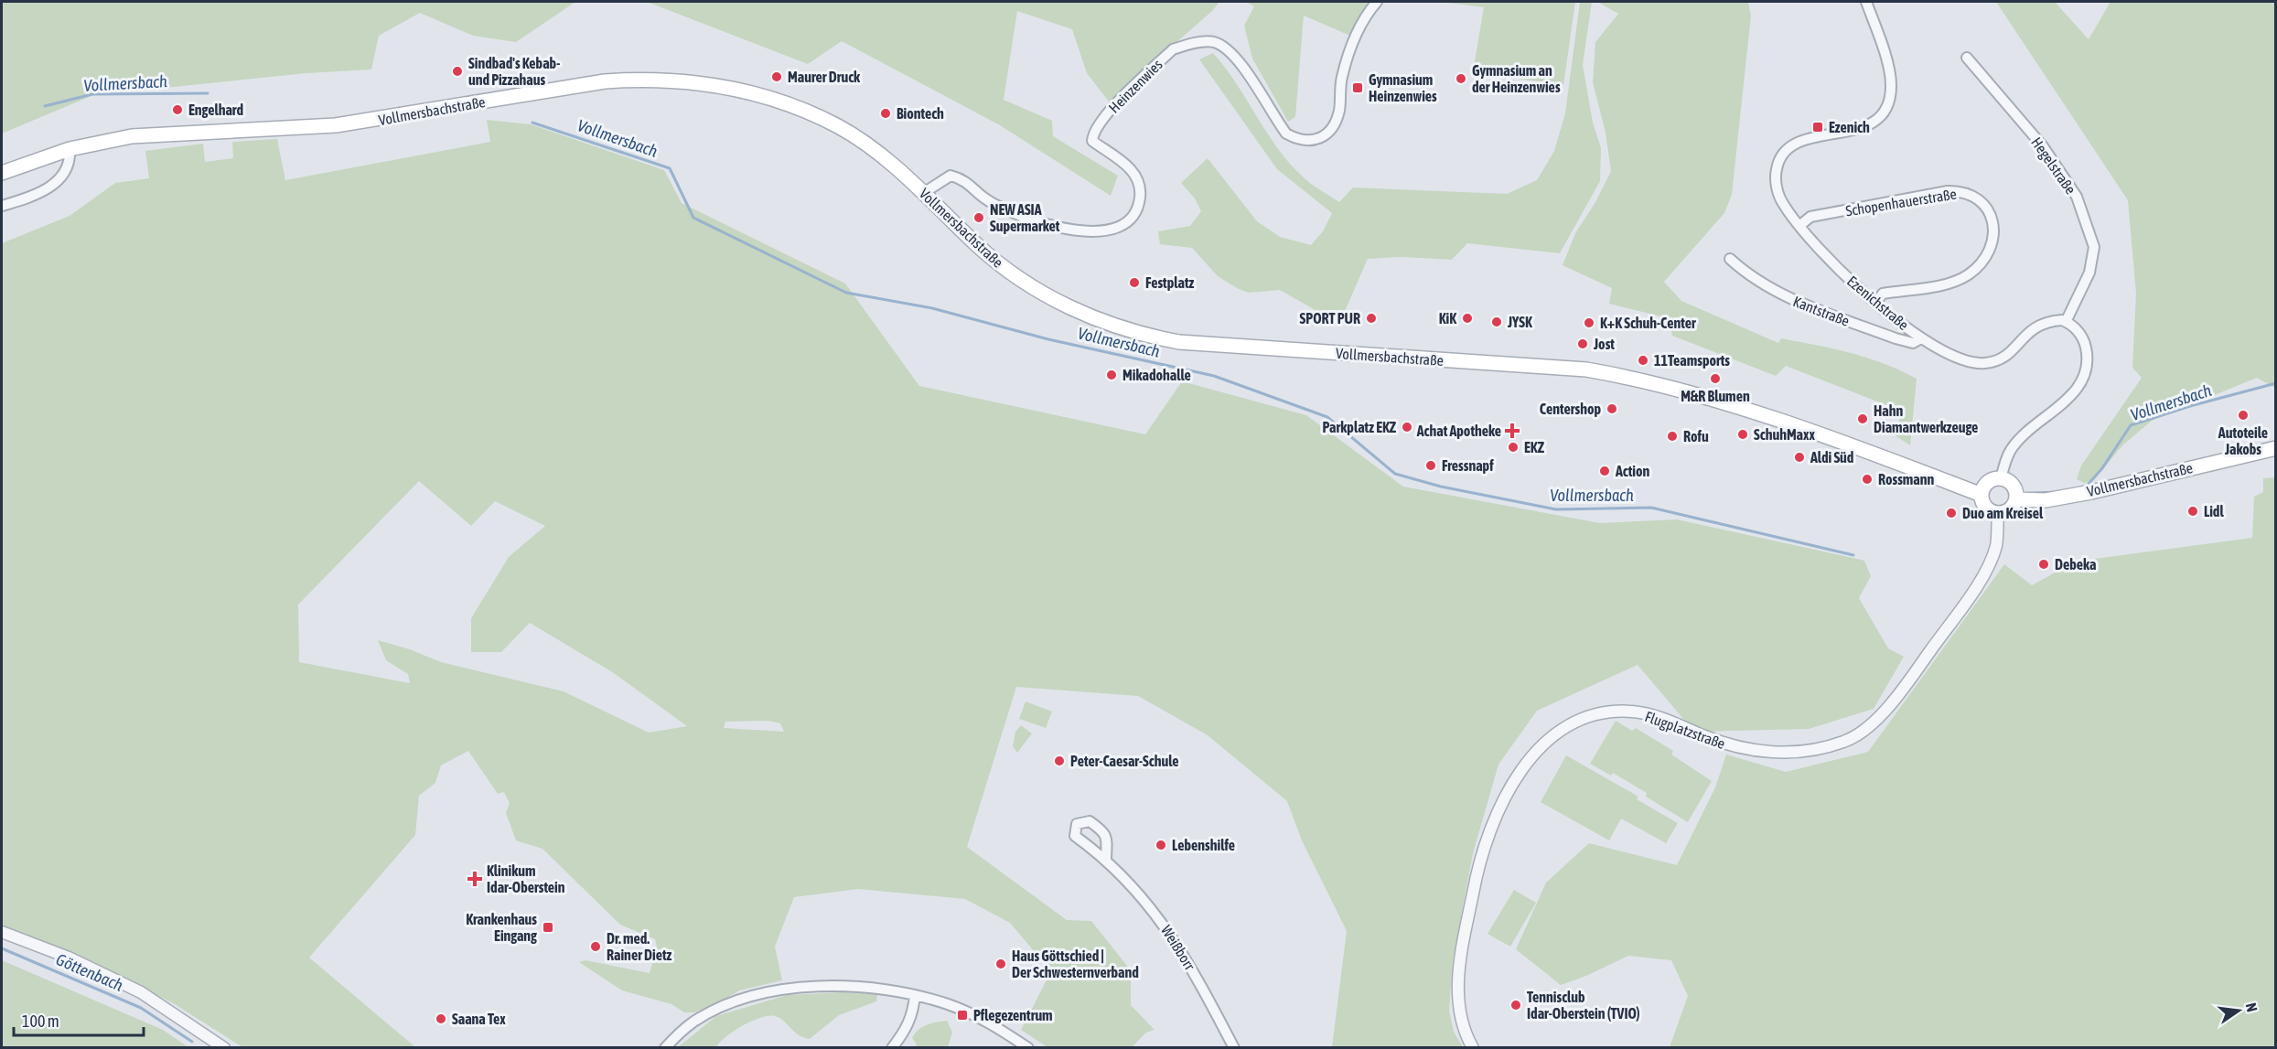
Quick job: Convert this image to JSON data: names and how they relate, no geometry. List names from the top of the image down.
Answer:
{
  "streets": {
    "main road": ["Vollmersbachstraße"],
    "street": [
      "Heinzenwies",
      "Hegelstraße",
      "Schopenhauerstraße",
      "Ezenichstraße",
      "Kantstraße",
      "Flugplatzstraße",
      "Weißborr"
    ]
  },
  "crossings": [
    ["Heinzenwies", "Vollmersbachstraße"],
    ["Vollmersbachstraße", "Flugplatzstraße"],
    ["Hegelstraße", "Ezenichstraße"],
    ["Schopenhauerstraße", "Ezenichstraße"],
    ["Ezenichstraße", "Kantstraße"]
  ],
  "water": ["Vollmersbach", "Göttenbach"],
  "places": {
    "other": [
      "Sindbad's Kebab- und Pizzahaus",
      "Maurer Druck",
      "Gymnasium an der Heinzenwies",
      "Engelhard",
      "Biontech",
      "NEW ASIA Supermarket",
      "Festplatz",
      "SPORT PUR",
      "KiK",
      "JYSK",
      "K+K Schuh-Center",
      "Jost",
      "11Teamsports",
      "Mikadohalle",
      "M&R Blumen",
      "Centershop",
      "Autoteile Jakobs",
      "Hahn Diamantwerkzeuge",
      "Parkplatz EKZ",
      "SchuhMaxx",
      "Rofu",
      "EKZ",
      "Aldi Süd",
      "Fressnapf",
      "Action",
      "Rossmann",
      "Lidl",
      "Duo am Kreisel",
      "Debeka",
      "Peter-Caesar-Schule",
      "Lebenshilfe",
      "Dr. med. Rainer Dietz",
      "Haus Göttschied | Der Schwesternverband",
      "Tennisclub Idar-Oberstein (TVIO)",
      "Saana Tex"
    ],
    "transit": [
      "Gymnasium Heinzenwies",
      "Ezenich",
      "Krankenhaus Eingang",
      "Pflegezentrum"
    ],
    "health": ["Achat Apotheke", "Klinikum Idar-Oberstein"]
  },
  "scale_bar": "100 m",
  "north": "right"
}
